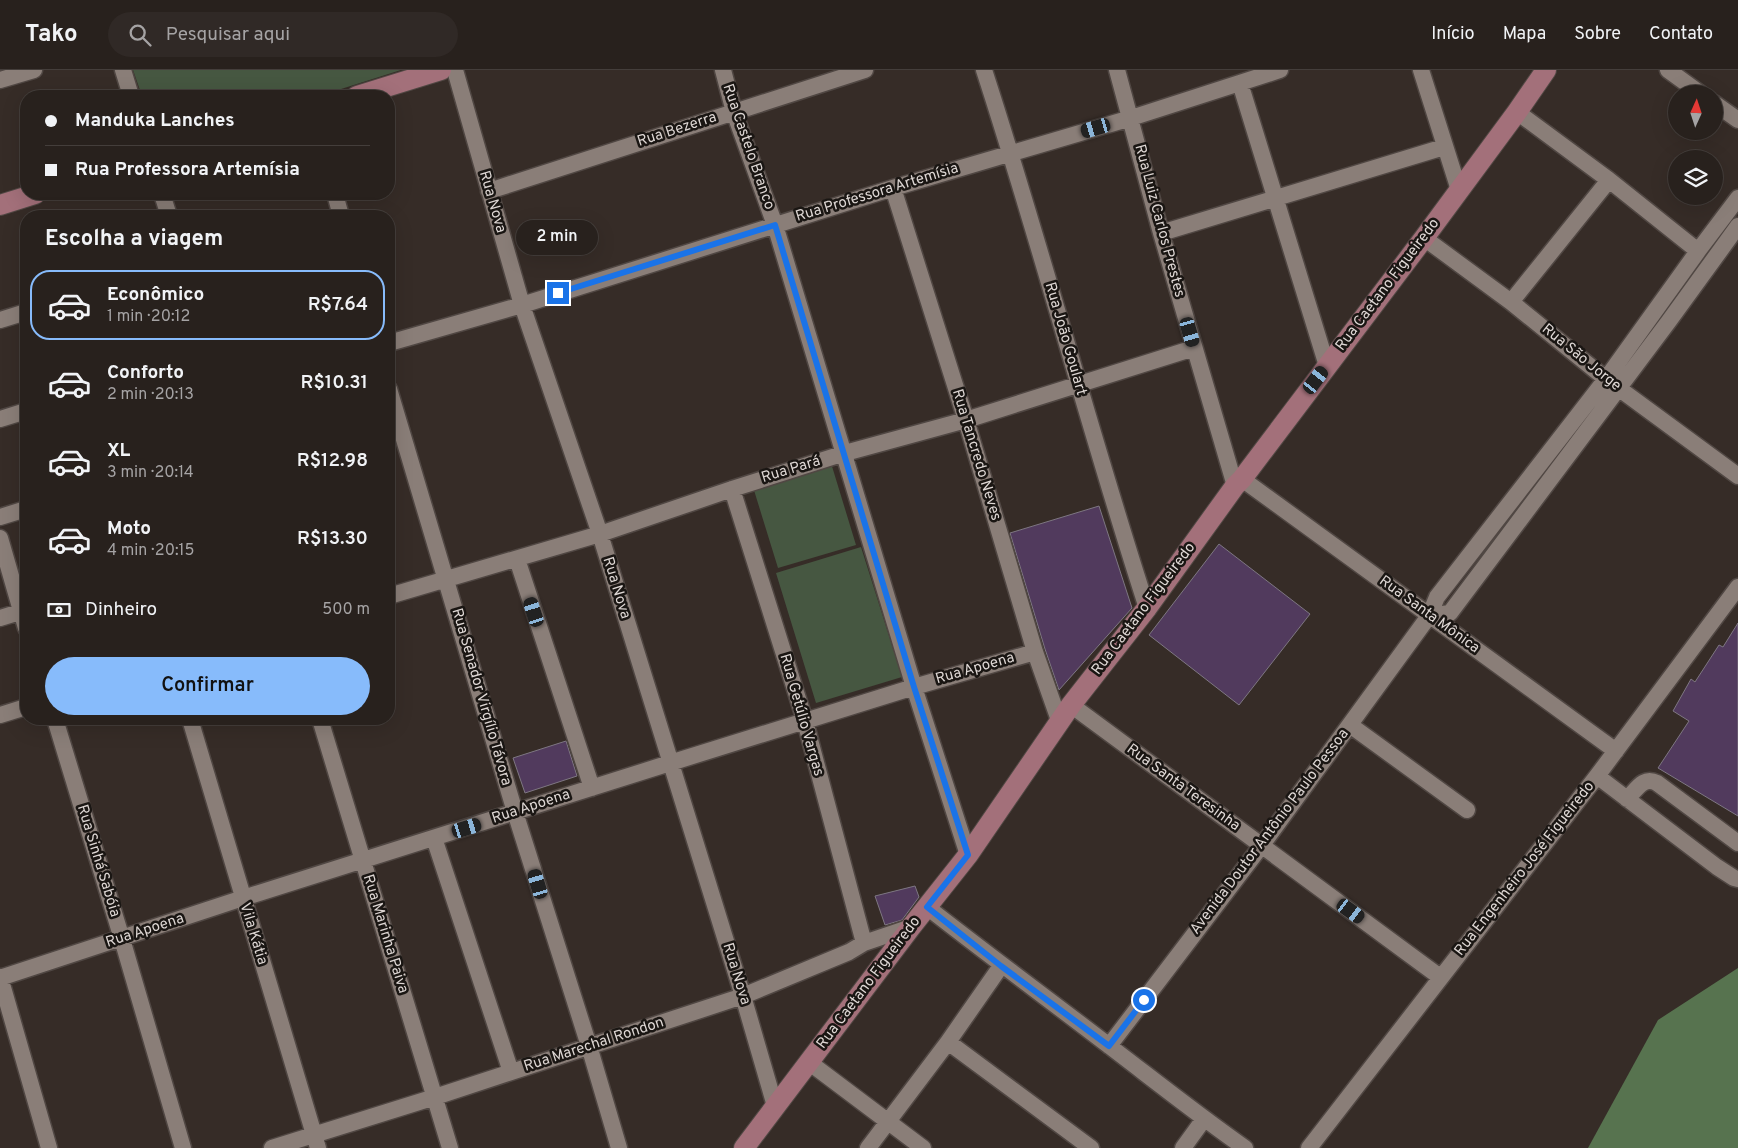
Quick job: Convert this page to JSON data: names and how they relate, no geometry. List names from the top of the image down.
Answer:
{
  "streets": {
    "main road": ["Rua Caetano Figueiredo"],
    "street": [
      "Rua Bezerra",
      "Rua Castelo Branco",
      "Rua Professora Artemísia",
      "Rua Nova",
      "Rua Luiz Carlos Prestes",
      "Rua João Goulart",
      "Rua São Jorge",
      "Rua Tancredo Neves",
      "Rua Pará",
      "Rua Santa Mônica",
      "Rua Apoena",
      "Rua Senador Virgílio Távora",
      "Rua Getúlio Vargas",
      "Rua Santa Teresinha",
      "Avenida Doutor Antônio Paulo Pessoa",
      "Rua Sinhá Sabóia",
      "Rua Engenheiro José Figueiredo",
      "Vila Kátia",
      "Rua Marinha Paiva",
      "Rua Marechal Rondon"
    ]
  },
  "crossings": [
    ["Rua Bezerra", "Rua Castelo Branco"],
    ["Rua Bezerra", "Rua Nova"],
    ["Rua Castelo Branco", "Rua Professora Artemísia"],
    ["Rua Castelo Branco", "Rua Caetano Figueiredo"],
    ["Rua Castelo Branco", "Rua Pará"],
    ["Rua Castelo Branco", "Rua Apoena"],
    ["Rua Professora Artemísia", "Rua Nova"],
    ["Rua Professora Artemísia", "Rua Luiz Carlos Prestes"],
    ["Rua Professora Artemísia", "Rua João Goulart"],
    ["Rua Professora Artemísia", "Rua Tancredo Neves"],
    ["Rua Nova", "Rua Caetano Figueiredo"],
    ["Rua Nova", "Rua Pará"],
    ["Rua Nova", "Rua Apoena"],
    ["Rua Nova", "Rua Marechal Rondon"],
    ["Rua Luiz Carlos Prestes", "Rua Caetano Figueiredo"],
    ["Rua Luiz Carlos Prestes", "Rua Pará"],
    ["Rua Luiz Carlos Prestes", "Rua Santa Mônica"],
    ["Rua Caetano Figueiredo", "Rua João Goulart"],
    ["Rua Caetano Figueiredo", "Rua São Jorge"],
    ["Rua Caetano Figueiredo", "Rua Tancredo Neves"],
    ["Rua Caetano Figueiredo", "Rua Santa Mônica"],
    ["Rua Caetano Figueiredo", "Rua Santa Teresinha"],
    ["Rua Caetano Figueiredo", "Rua Marechal Rondon"],
    ["Rua João Goulart", "Rua Pará"],
    ["Rua São Jorge", "Avenida Doutor Antônio Paulo Pessoa"],
    ["Rua Tancredo Neves", "Rua Pará"],
    ["Rua Tancredo Neves", "Rua Apoena"],
    ["Rua Pará", "Rua Senador Virgílio Távora"],
    ["Rua Pará", "Rua Getúlio Vargas"],
    ["Rua Santa Mônica", "Avenida Doutor Antônio Paulo Pessoa"],
    ["Rua Santa Mônica", "Rua Engenheiro José Figueiredo"],
    ["Rua Apoena", "Rua Senador Virgílio Távora"],
    ["Rua Apoena", "Rua Getúlio Vargas"],
    ["Rua Apoena", "Rua Sinhá Sabóia"],
    ["Rua Apoena", "Vila Kátia"],
    ["Rua Apoena", "Rua Marinha Paiva"],
    ["Rua Senador Virgílio Távora", "Rua Marechal Rondon"],
    ["Rua Getúlio Vargas", "Rua Marechal Rondon"],
    ["Rua Santa Teresinha", "Avenida Doutor Antônio Paulo Pessoa"],
    ["Rua Santa Teresinha", "Rua Engenheiro José Figueiredo"],
    ["Vila Kátia", "Rua Marechal Rondon"],
    ["Rua Marinha Paiva", "Rua Marechal Rondon"]
  ],
  "north": "top",
  "page": {
    "header": "Tako",
    "search": "Pesquisar aqui",
    "nav": [
      "Início",
      "Mapa",
      "Sobre",
      "Contato"
    ],
    "banner": ["Manduka Lanches", "Rua Professora Artemísia"],
    "heading": "Escolha a viagem",
    "bubble": "2 min",
    "list": [
      {
        "name": "Econômico",
        "note": "1 min · 20:12",
        "value": "R$7.64"
      },
      {
        "name": "Conforto",
        "note": "2 min · 20:13",
        "value": "R$10.31"
      },
      {
        "name": "XL",
        "note": "3 min · 20:14",
        "value": "R$12.98"
      },
      {
        "name": "Moto",
        "note": "4 min · 20:15",
        "value": "R$13.30"
      }
    ],
    "pay": ["Dinheiro", "500 m"],
    "buttons": "Confirmar"
  }
}
